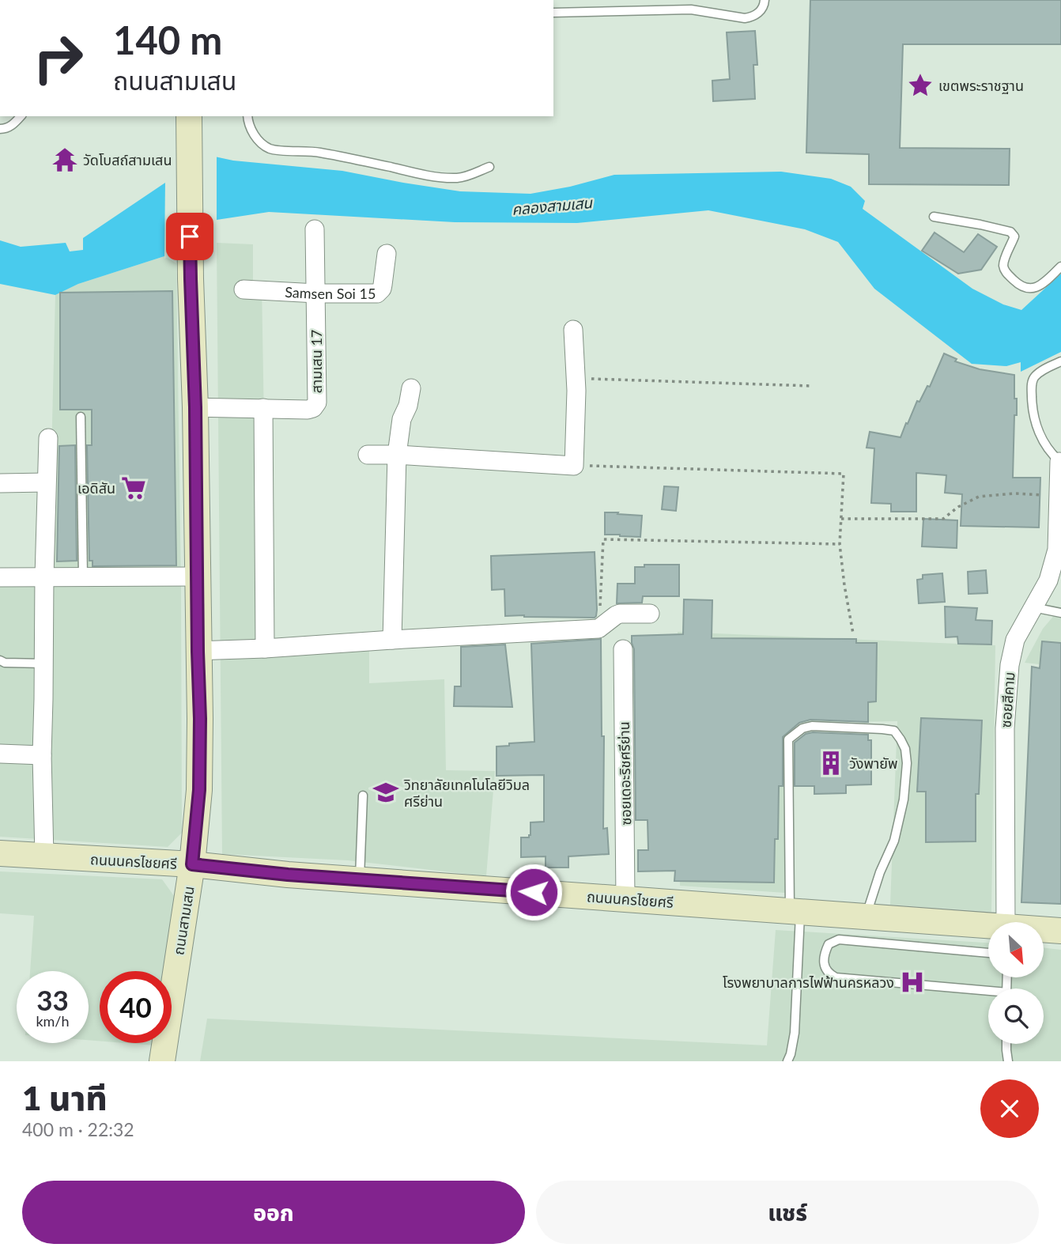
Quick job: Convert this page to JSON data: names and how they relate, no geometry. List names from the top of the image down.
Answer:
{
  "streets": {
    "main road": ["ถนนนครไชยศรี", "ถนนสามเสน"],
    "street": [
      "Samsen Soi 15",
      "สามเสน 17",
      "ซอยสีคาม",
      "ซอยเดอะริชศรีย่าน"
    ]
  },
  "crossings": [
    ["Samsen Soi 15", "สามเสน 17"],
    ["สามเสน 17", "ถนนสามเสน"],
    ["ซอยเดอะริชศรีย่าน", "ถนนนครไชยศรี"],
    ["ถนนนครไชยศรี", "ถนนสามเสน"]
  ],
  "water": ["คลองสามเสน"],
  "places": {
    "place": ["เขตพระราชฐาน"],
    "temple": ["วัดโบสถ์สามเสน"],
    "supermarket": ["เอดิสัน"],
    "building": ["วังพายัพ"],
    "school or university": ["วิทยาลัยเทคโนโลยีวิมล ศรีย่าน"],
    "hospital": ["โรงพยาบาลการไฟฟ้านครหลวง"]
  },
  "north": "bottom right",
  "page": {
    "turn": ["140 m", "ถนนสามเสน"],
    "speed": "33 km/h",
    "limit": "40",
    "heading": ["1 นาที", "400 m · 22:32"],
    "buttons": ["ออก", "แชร์"]
  }
}
